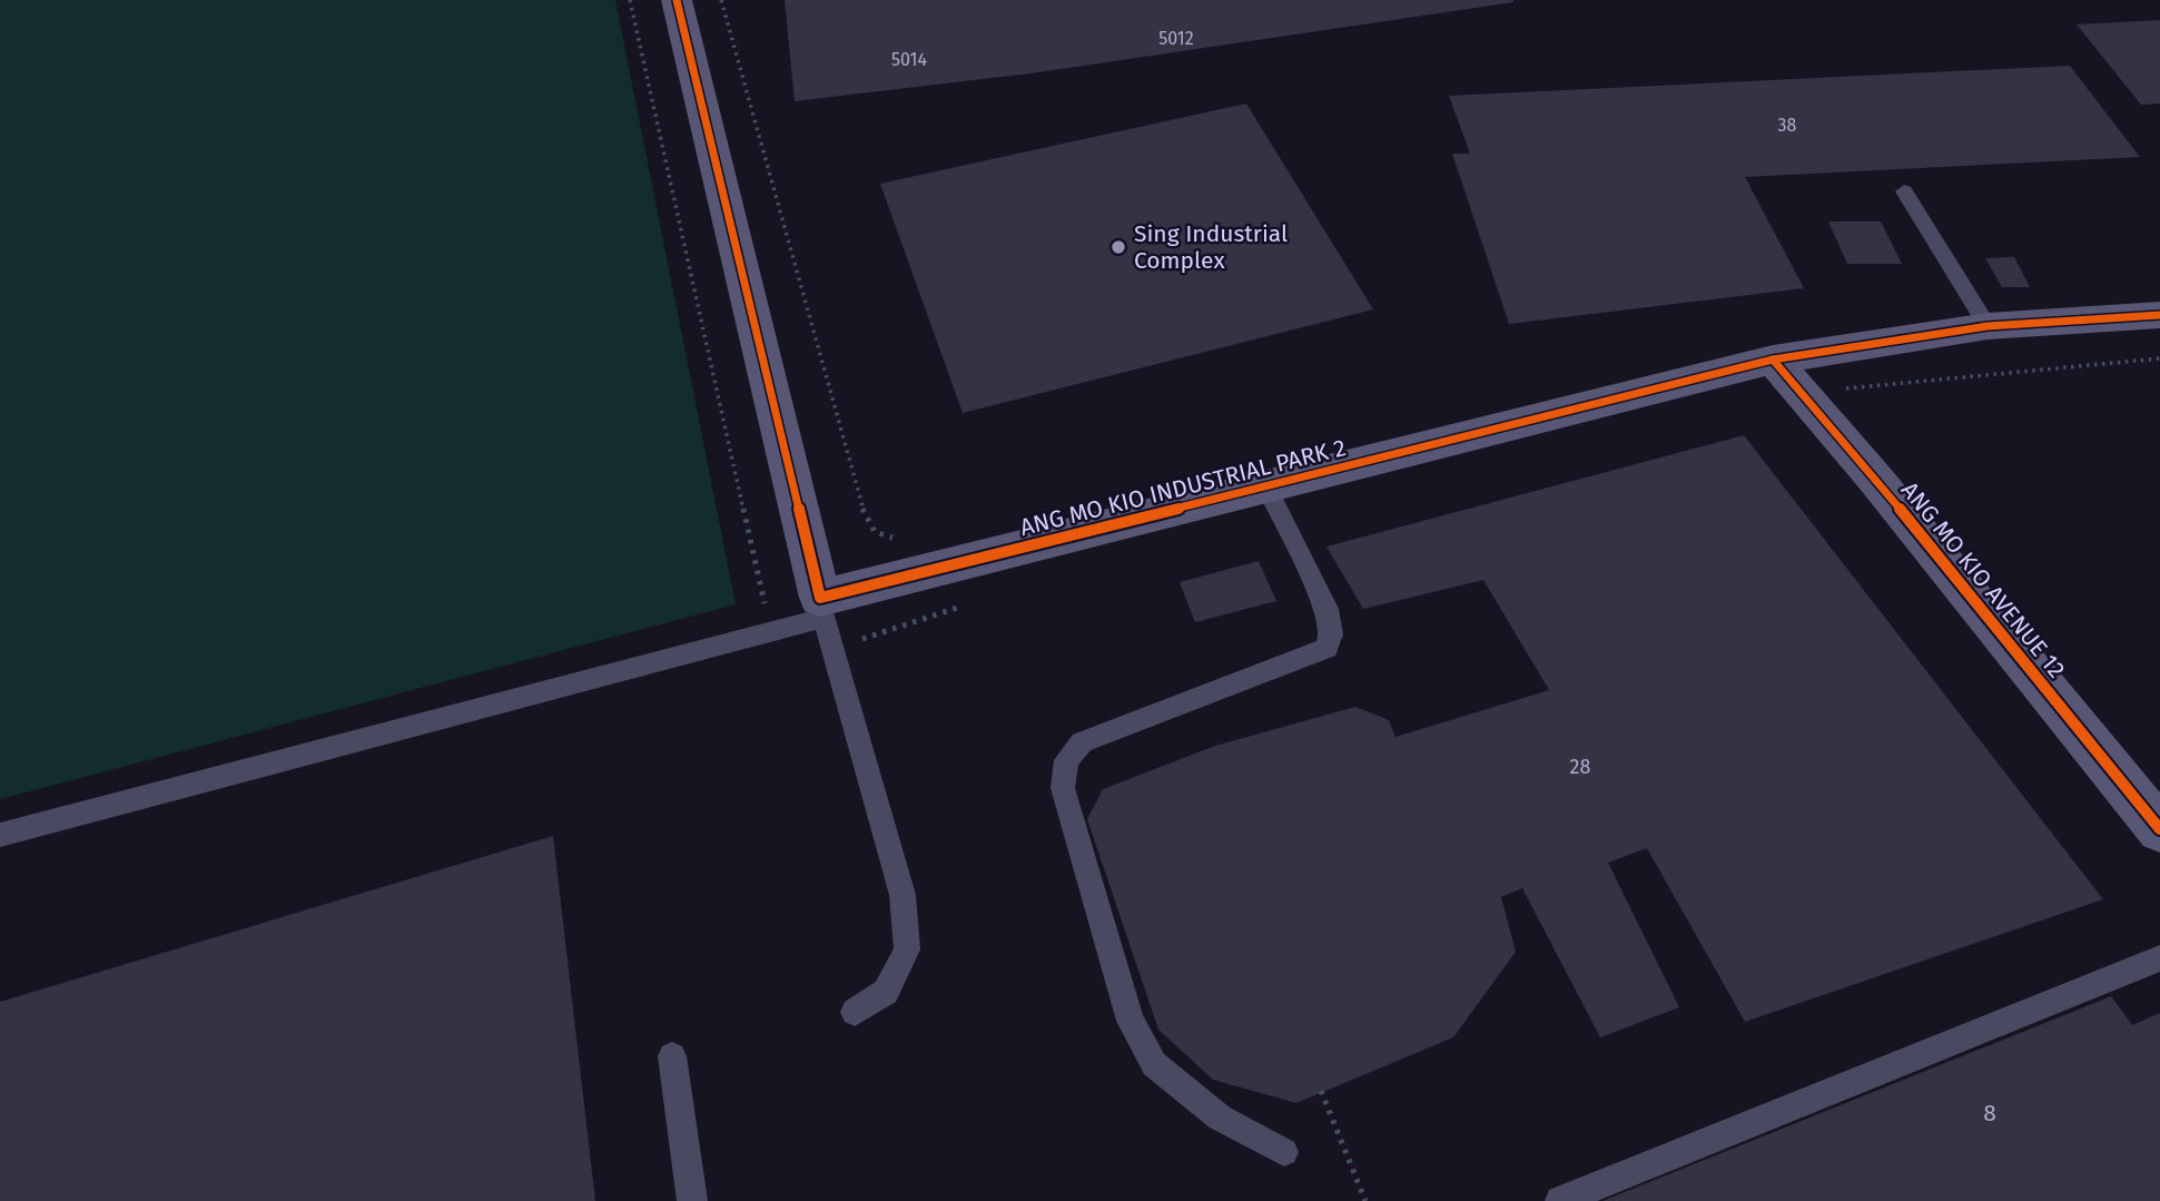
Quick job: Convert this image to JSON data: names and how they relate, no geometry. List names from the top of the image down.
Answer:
{
  "streets": {
    "street": ["ANG MO KIO INDUSTRIAL PARK 2", "ANG MO KIO AVENUE 12"]
  },
  "crossings": [
    ["ANG MO KIO INDUSTRIAL PARK 2", "ANG MO KIO AVENUE 12"]
  ],
  "places": ["Sing Industrial Complex"],
  "house_numbers": [
    "5012",
    "5014",
    "38",
    "28",
    "8"
  ]
}
